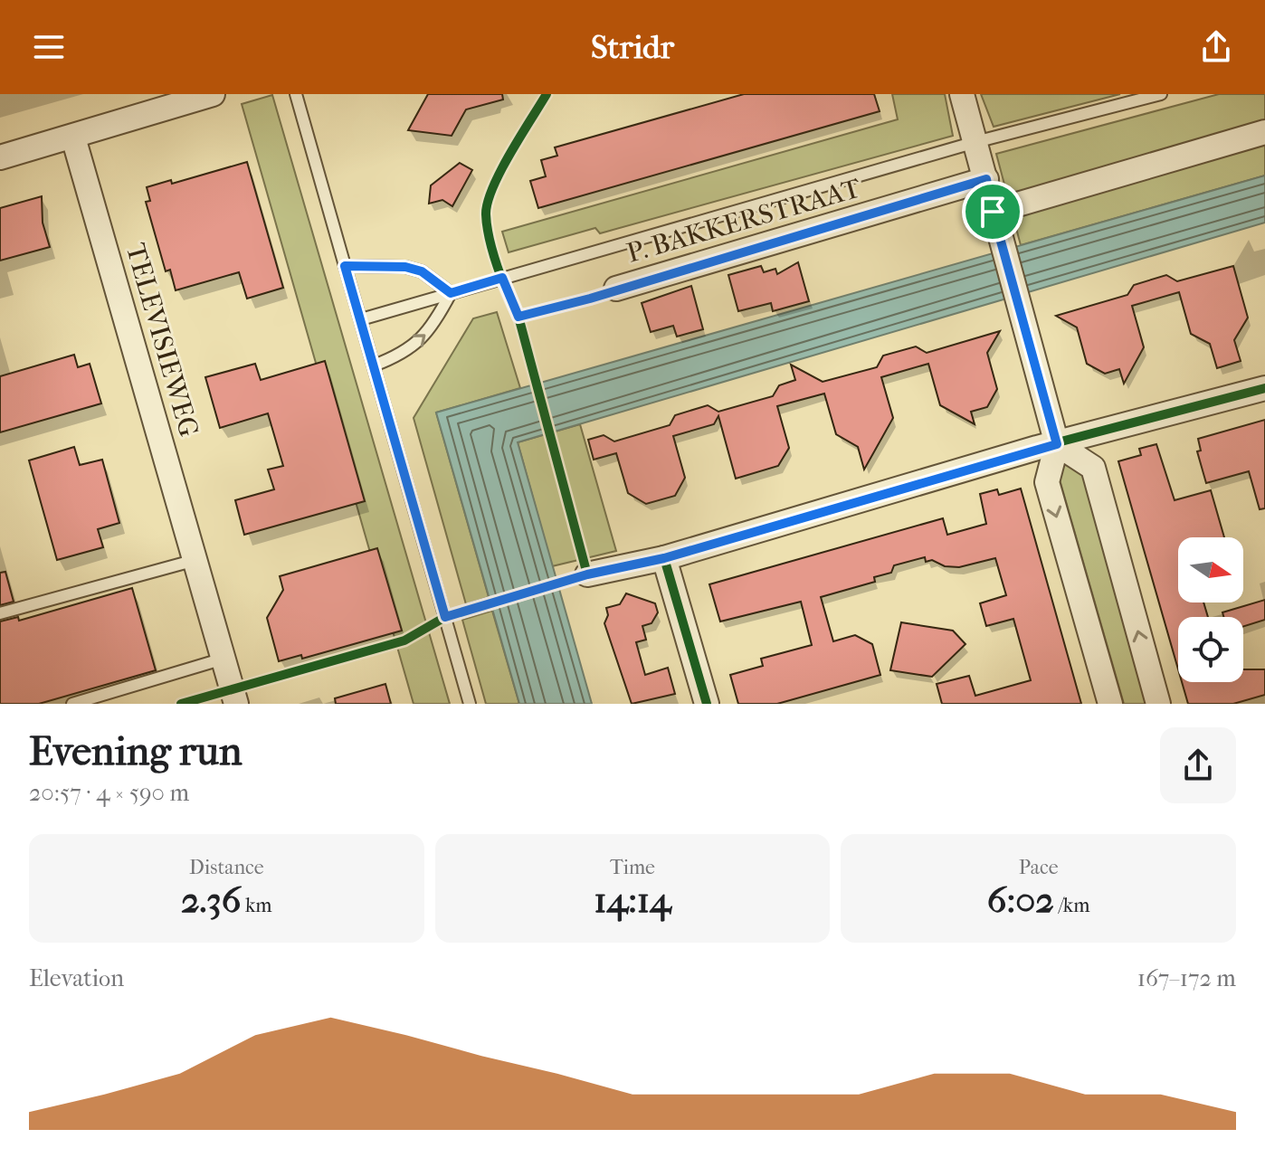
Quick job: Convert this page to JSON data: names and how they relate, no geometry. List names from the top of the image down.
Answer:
{
  "streets": {
    "street": ["P. BAKKERSTRAAT", "TELEVISIEWEG"]
  },
  "north": "right",
  "page": {
    "header": "Stridr",
    "heading": ["Evening run", "20:57 · 4 × 590 m"],
    "stats": [
      ["Distance", "2.36 km"],
      ["Time", "14:14"],
      ["Pace", "6:02 /km"]
    ],
    "chart": ["Elevation", "167–172 m"]
  }
}
